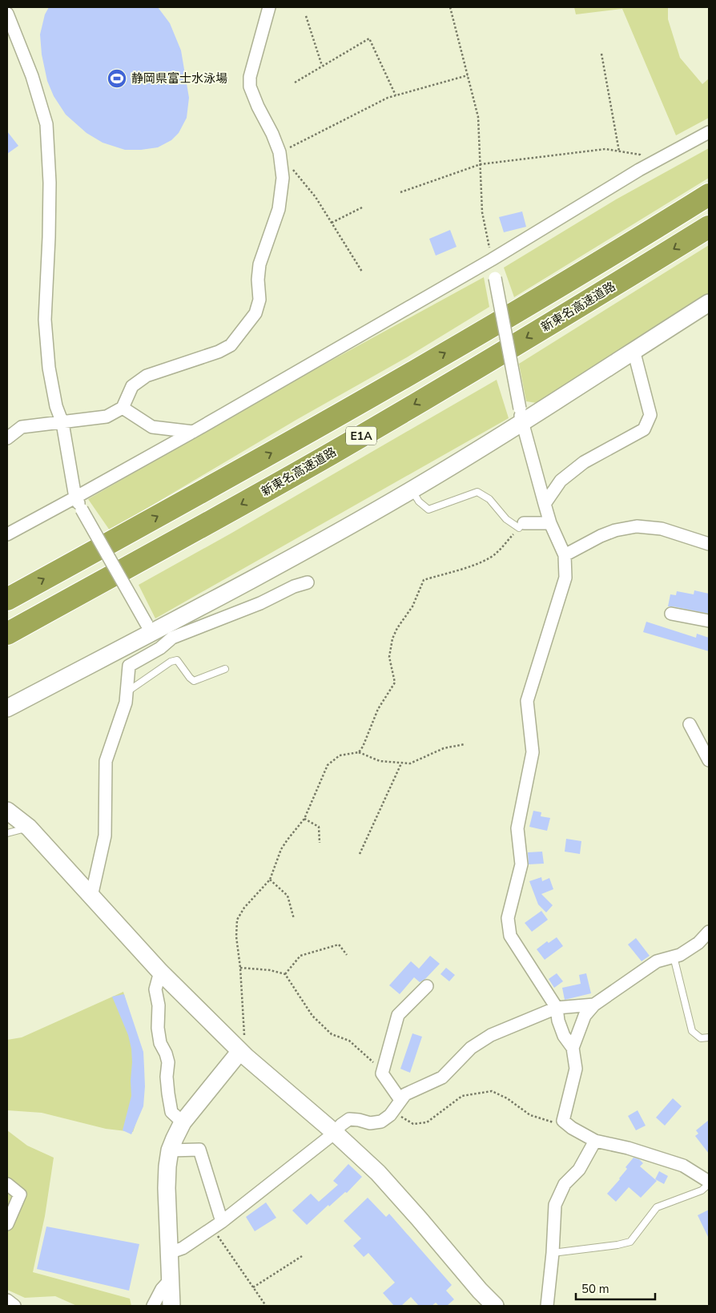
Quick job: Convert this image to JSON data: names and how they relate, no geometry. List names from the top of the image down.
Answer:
{
  "streets": {
    "highway": ["新東名高速道路", "E1A"]
  },
  "places": {
    "sports": ["静岡県富士水泳場"]
  },
  "scale_bar": "50 m"
}
